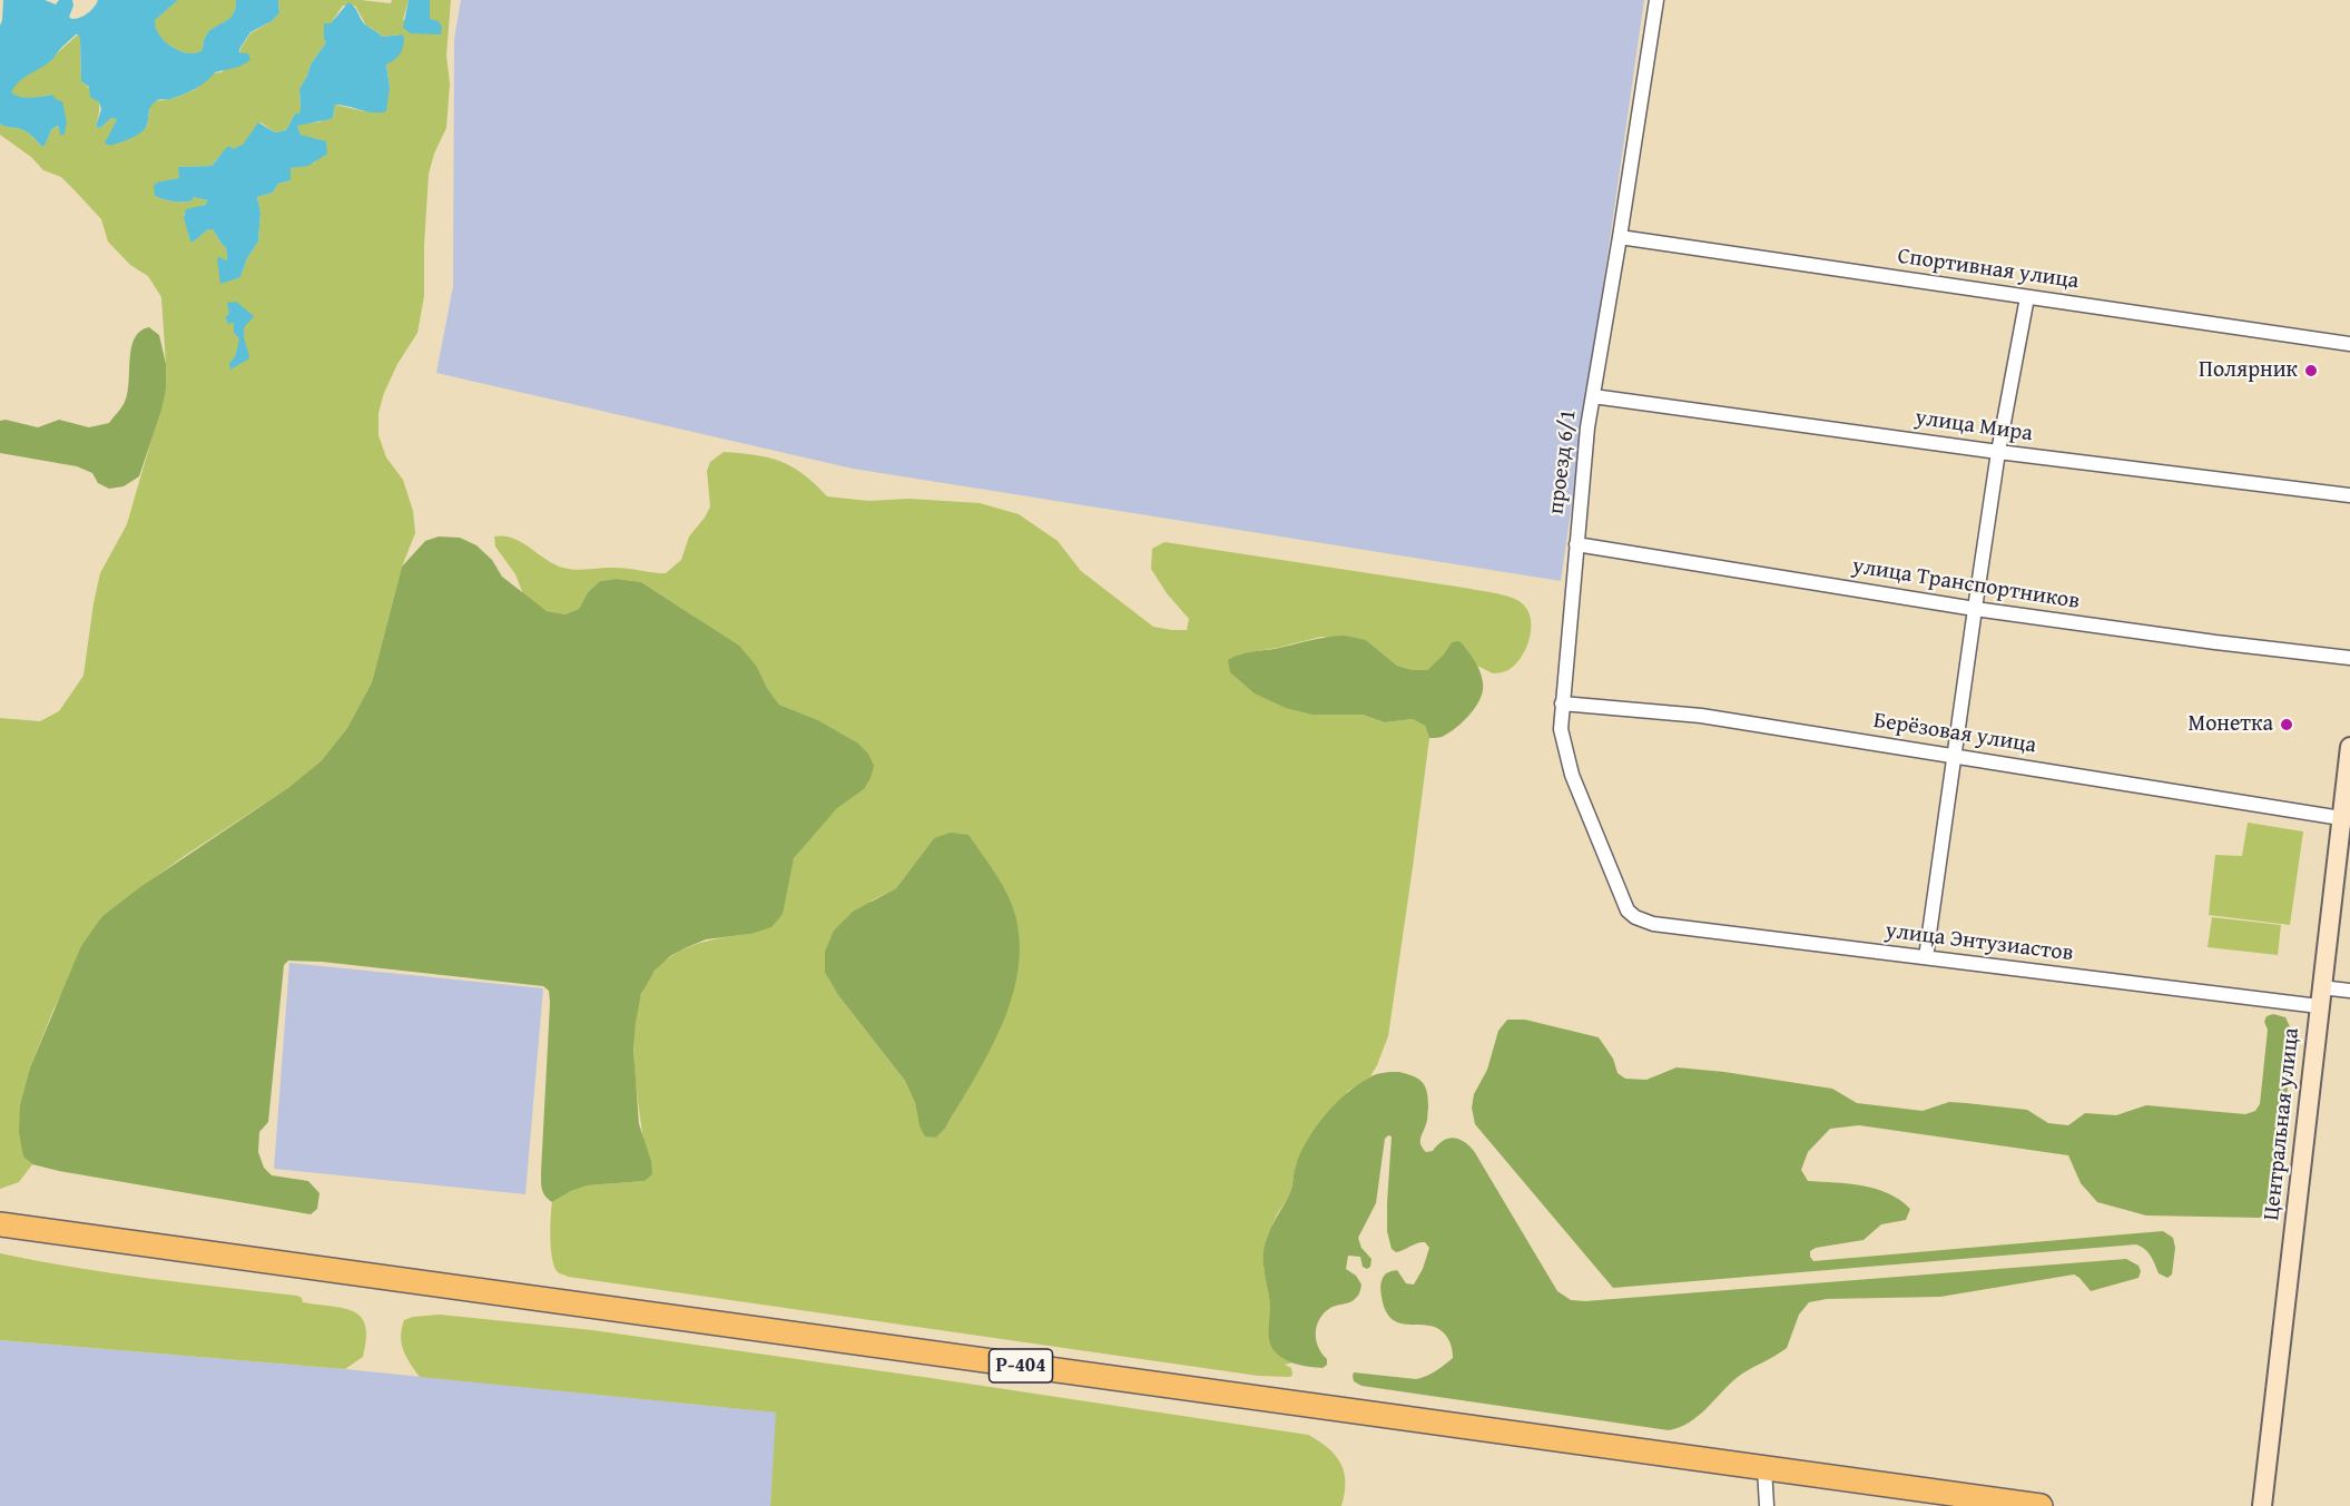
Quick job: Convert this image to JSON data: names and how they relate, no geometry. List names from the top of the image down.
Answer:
{
  "streets": {
    "highway": ["Р-404"],
    "street": [
      "Спортивная улица",
      "улица Мира",
      "проезд 6/1",
      "улица Транспортников",
      "Берёзовая улица",
      "улица Энтузиастов",
      "Центральная улица"
    ]
  },
  "crossings": [
    ["Спортивная улица", "проезд 6/1"],
    ["улица Мира", "проезд 6/1"],
    ["проезд 6/1", "улица Транспортников"],
    ["проезд 6/1", "Берёзовая улица"],
    ["проезд 6/1", "улица Энтузиастов"],
    ["Берёзовая улица", "Центральная улица"],
    ["улица Энтузиастов", "Центральная улица"]
  ],
  "places": ["Полярник", "Монетка"]
}
